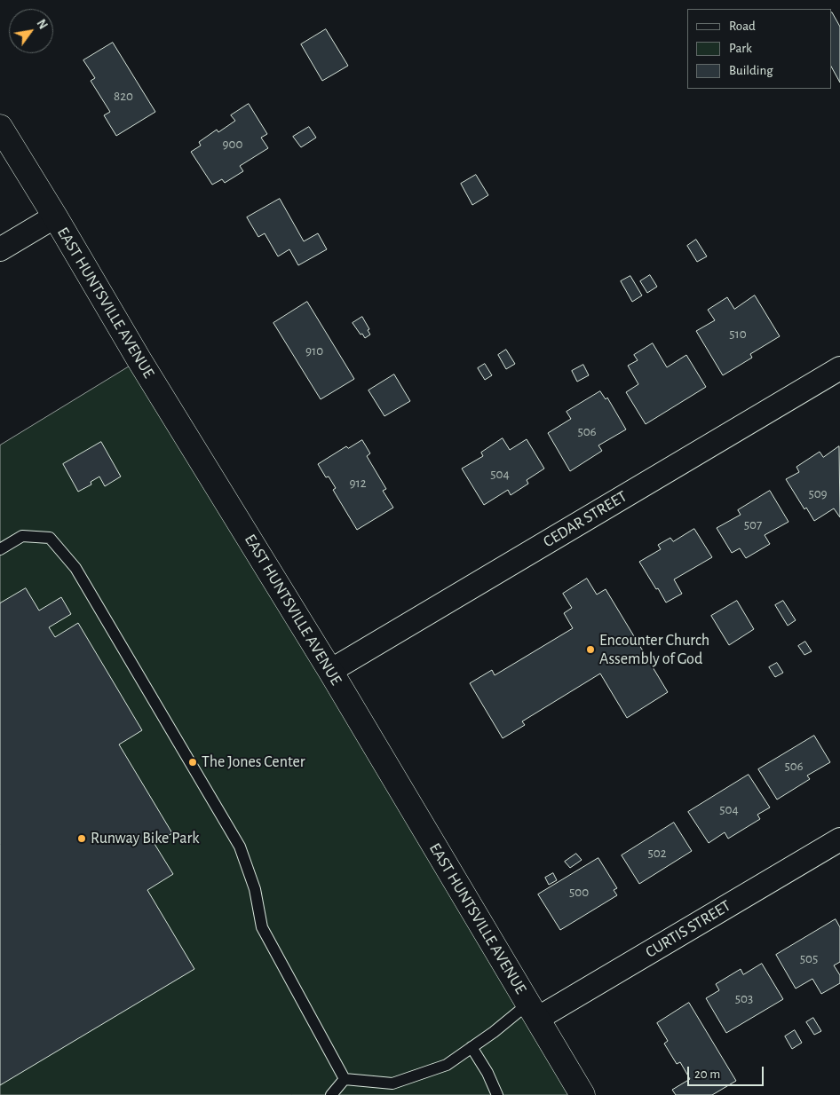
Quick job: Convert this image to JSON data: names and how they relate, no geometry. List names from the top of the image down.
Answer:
{
  "streets": {
    "main road": ["EAST HUNTSVILLE AVENUE"],
    "street": ["CEDAR STREET", "CURTIS STREET"]
  },
  "crossings": [
    ["EAST HUNTSVILLE AVENUE", "CEDAR STREET"],
    ["EAST HUNTSVILLE AVENUE", "CURTIS STREET"]
  ],
  "places": ["Encounter Church Assembly of God", "The Jones Center", "Runway Bike Park"],
  "house_numbers": [
    "820",
    "900",
    "510",
    "910",
    "506",
    "504",
    "912",
    "509",
    "507",
    "506",
    "504",
    "502",
    "500",
    "505",
    "503"
  ],
  "legend": ["Road", "Park", "Building"],
  "scale_bar": "20 m",
  "north": "top right"
}
